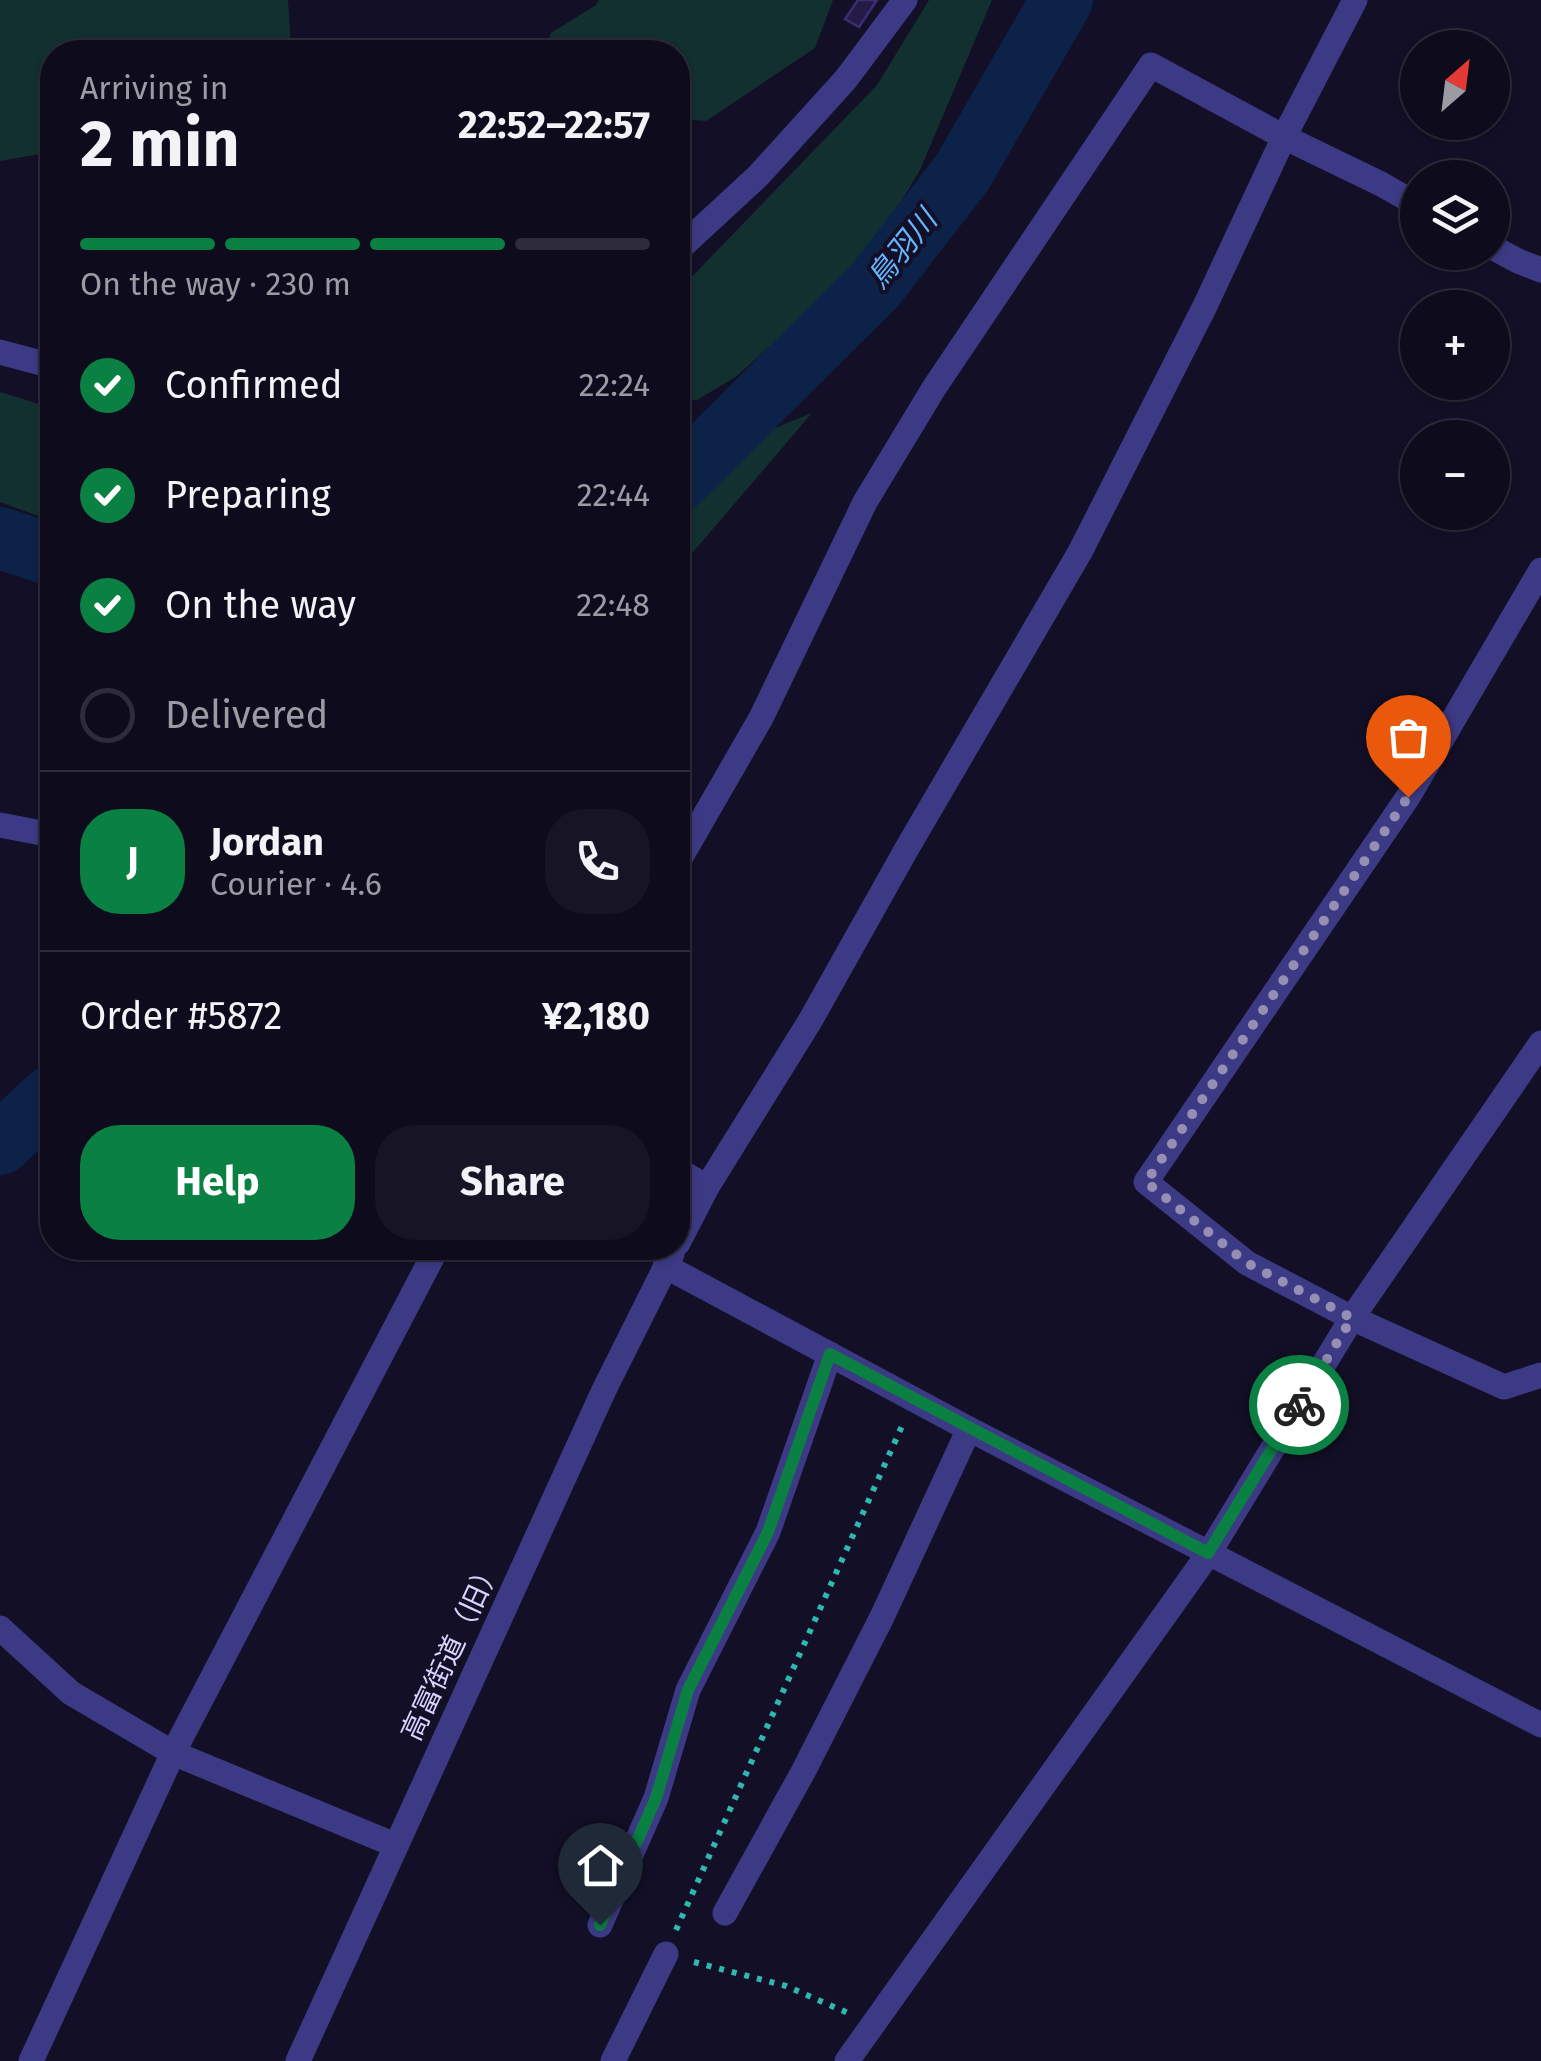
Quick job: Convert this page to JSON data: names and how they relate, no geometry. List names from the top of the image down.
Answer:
{
  "streets": {
    "street": ["高富街道（旧）"]
  },
  "water": ["鳥羽川"],
  "north": "top right",
  "page": {
    "map_buttons": ["+", "−"],
    "heading": ["2 min", "Arriving in", "22:52–22:57"],
    "panel": [
      "Jordan",
      "Courier · 4.6",
      "Order #5872",
      "¥2,180"
    ],
    "bar": "On the way · 230 m",
    "list": [
      ["Confirmed", "22:24"],
      ["Preparing", "22:44"],
      ["On the way", "22:48"],
      "Delivered"
    ],
    "round": "J",
    "buttons": ["Help", "Share"]
  }
}
